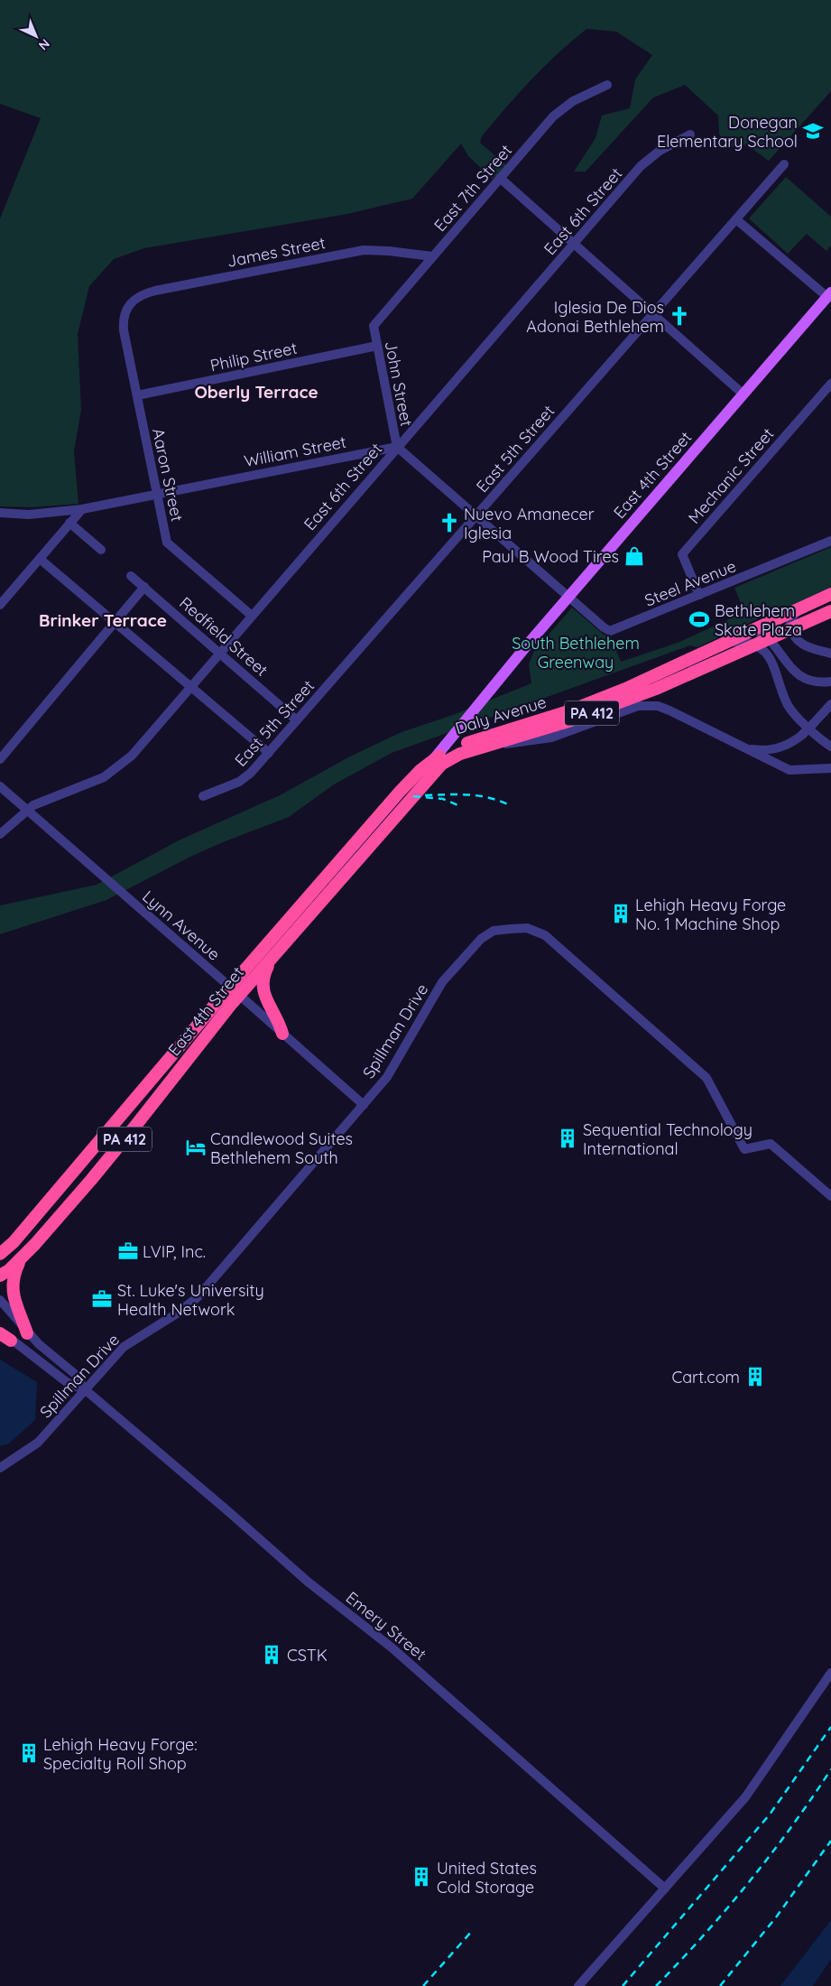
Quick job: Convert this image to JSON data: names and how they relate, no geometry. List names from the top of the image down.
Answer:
{
  "streets": {
    "highway": ["East 4th Street", "PA 412", "Daly Avenue"],
    "street": [
      "East 7th Street",
      "East 6th Street",
      "James Street",
      "Philip Street",
      "John Street",
      "East 5th Street",
      "William Street",
      "Aaron Street",
      "Mechanic Street",
      "Steel Avenue",
      "Redfield Street",
      "Lynn Avenue",
      "Spillman Drive",
      "Emery Street"
    ]
  },
  "crossings": [
    ["East 7th Street", "James Street"],
    ["East 7th Street", "John Street"],
    ["East 6th Street", "John Street"],
    ["East 6th Street", "William Street"],
    ["East 6th Street", "Aaron Street"],
    ["East 6th Street", "Redfield Street"],
    ["East 6th Street", "Lynn Avenue"],
    ["James Street", "Aaron Street"],
    ["Philip Street", "John Street"],
    ["Philip Street", "Aaron Street"],
    ["John Street", "William Street"],
    ["East 5th Street", "Redfield Street"],
    ["William Street", "Aaron Street"],
    ["East 4th Street", "Steel Avenue"],
    ["East 4th Street", "Daly Avenue"],
    ["East 4th Street", "Lynn Avenue"],
    ["Mechanic Street", "Steel Avenue"],
    ["Lynn Avenue", "Spillman Drive"],
    ["Spillman Drive", "Emery Street"]
  ],
  "districts": ["Oberly Terrace", "Brinker Terrace"],
  "parks": ["South Bethlehem Greenway"],
  "places": {
    "school or university": ["Donegan Elementary School"],
    "church": ["Iglesia De Dios Adonai Bethlehem", "Nuevo Amanecer Iglesia"],
    "shop": ["Paul B Wood Tires"],
    "sports": ["Bethlehem Skate Plaza"],
    "building": [
      "Lehigh Heavy Forge No. 1 Machine Shop",
      "Sequential Technology International",
      "Cart.com",
      "CSTK",
      "Lehigh Heavy Forge: Specialty Roll Shop",
      "United States Cold Storage"
    ],
    "hotel": ["Candlewood Suites Bethlehem South"],
    "office": ["LVIP, Inc.", "St. Luke's University Health Network"]
  },
  "north": "bottom right"
}
